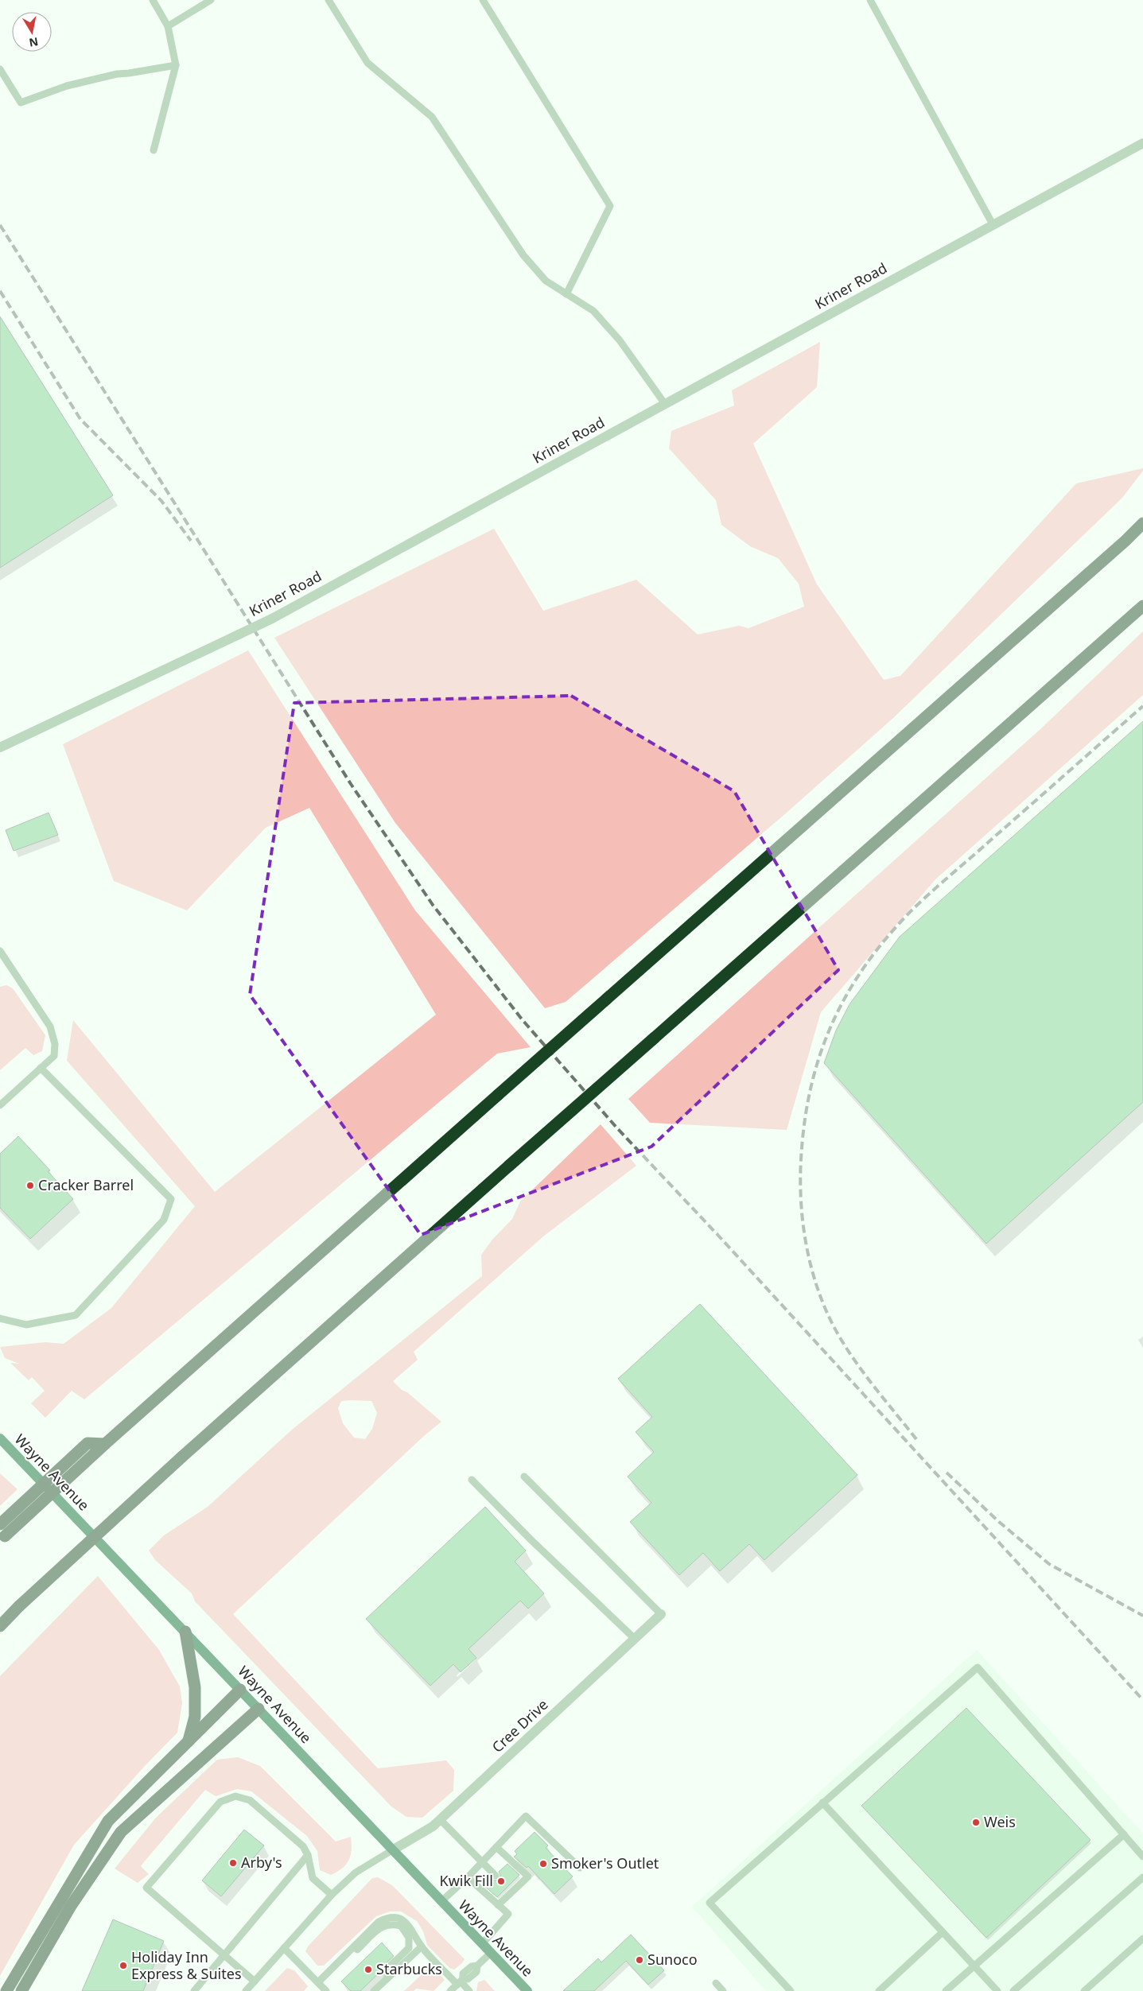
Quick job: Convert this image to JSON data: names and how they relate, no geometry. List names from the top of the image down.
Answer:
{
  "streets": {
    "main road": ["Wayne Avenue"],
    "street": ["Kriner Road", "Cree Drive"]
  },
  "crossings": [
    ["Wayne Avenue", "Cree Drive"]
  ],
  "places": [
    "Cracker Barrel",
    "Weis",
    "Arby's",
    "Smoker's Outlet",
    "Kwik Fill",
    "Sunoco",
    "Holiday Inn Express & Suites",
    "Starbucks"
  ],
  "north": "bottom"
}
